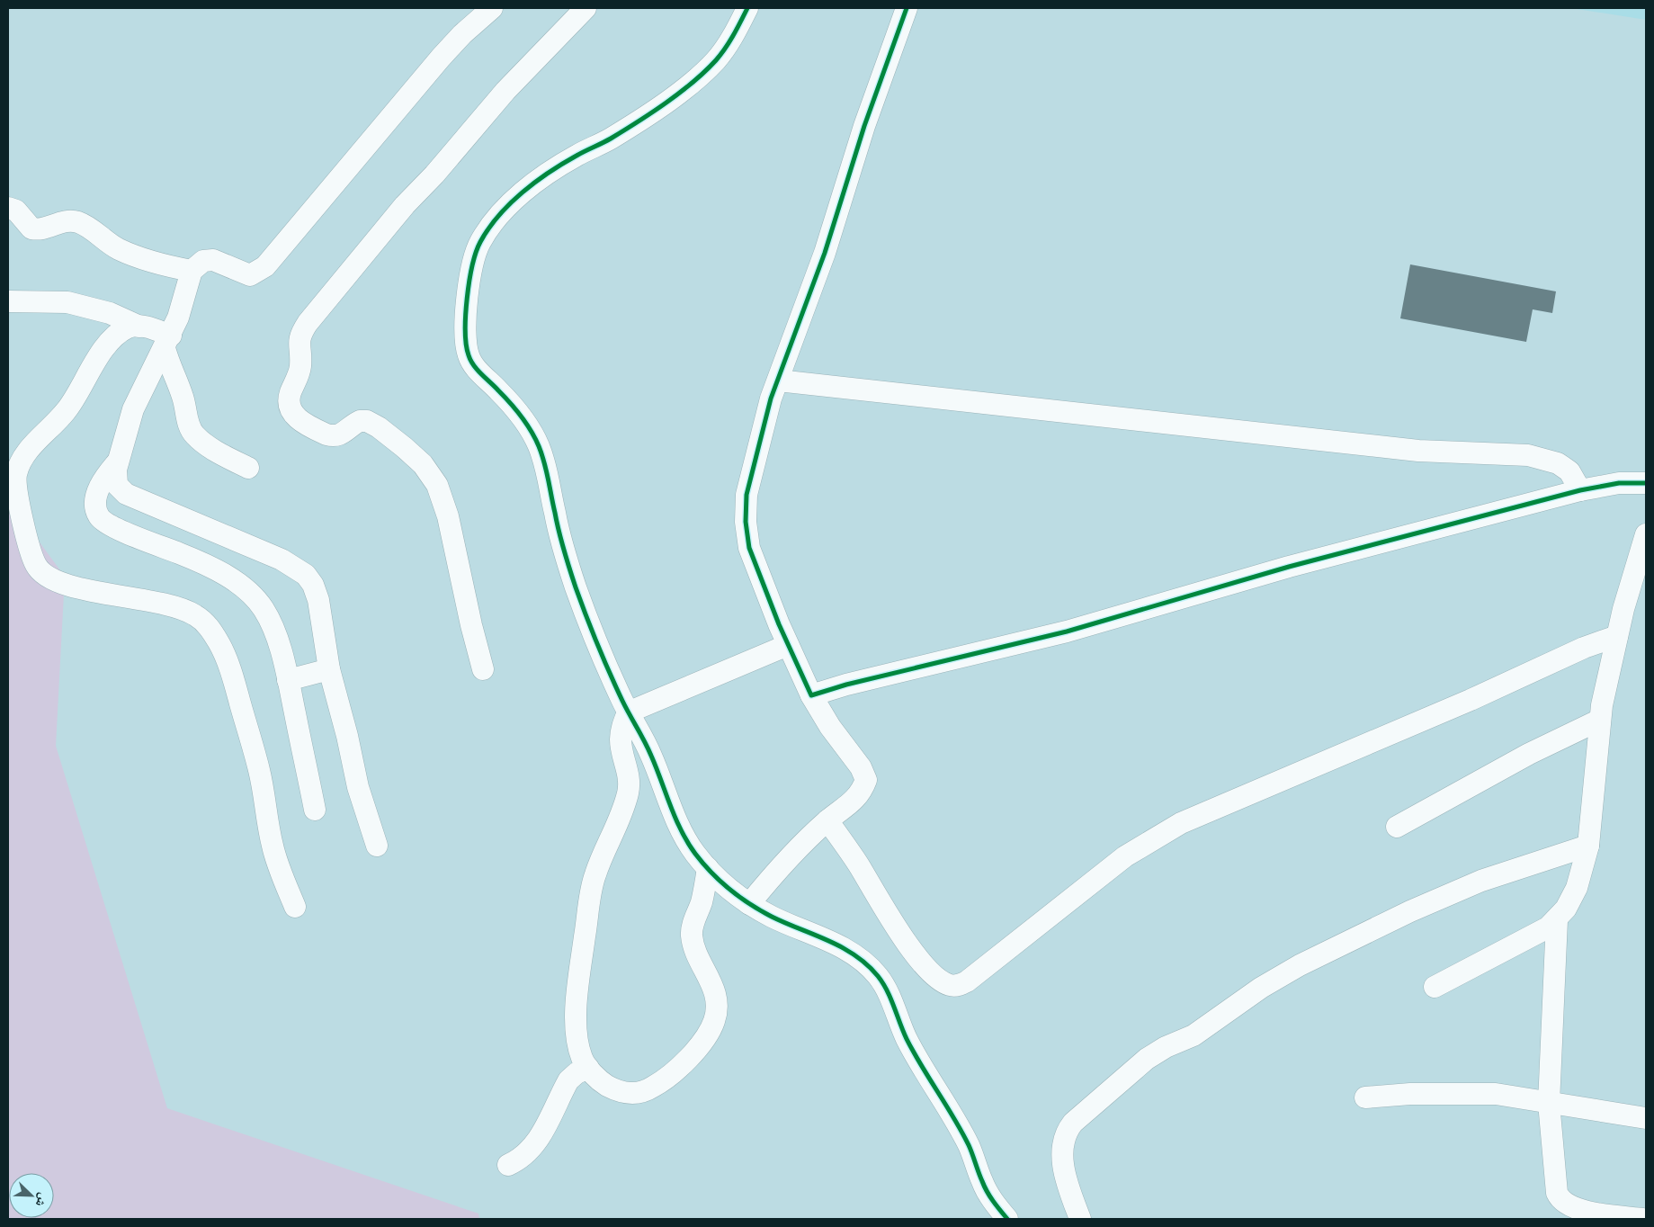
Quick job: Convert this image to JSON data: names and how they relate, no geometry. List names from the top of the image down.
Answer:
{
  "north": "bottom right"
}
